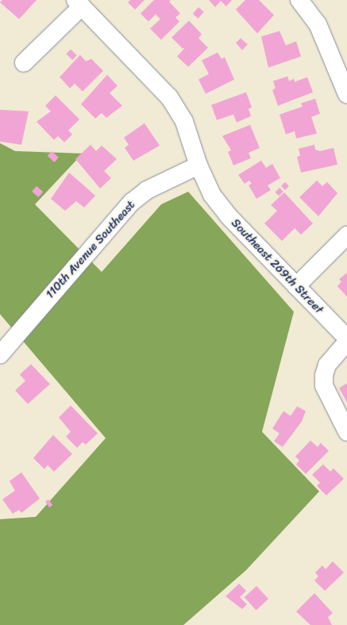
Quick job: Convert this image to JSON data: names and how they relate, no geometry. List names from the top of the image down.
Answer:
{
  "streets": {
    "street": ["110th Avenue Southeast", "Southeast 269th Street"]
  },
  "crossings": [
    ["110th Avenue Southeast", "Southeast 269th Street"]
  ]
}
